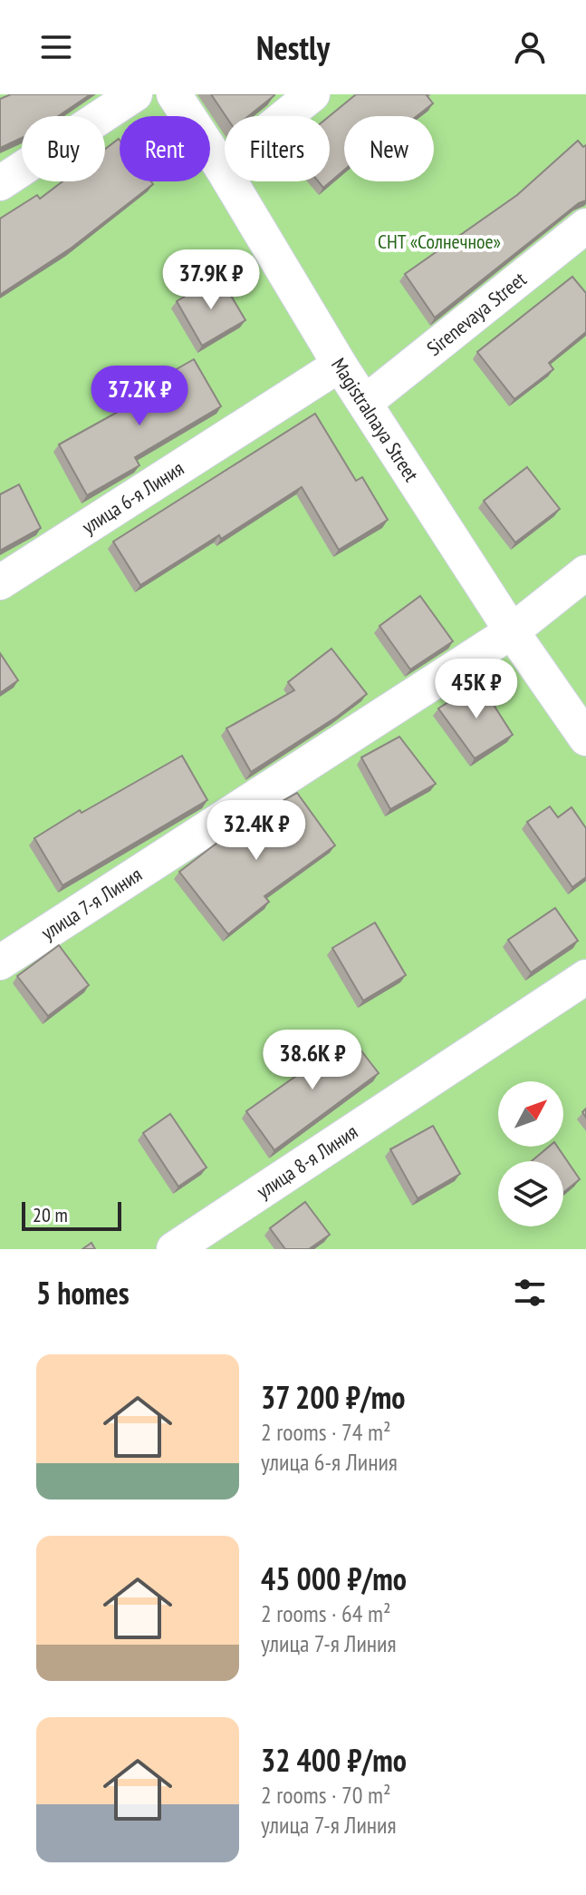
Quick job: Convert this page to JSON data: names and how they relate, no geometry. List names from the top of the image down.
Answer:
{
  "streets": {
    "street": [
      "Sirenevaya Street",
      "Magistralnaya Street",
      "улица 6-я Линия",
      "улица 7-я Линия",
      "улица 8-я Линия"
    ]
  },
  "crossings": [
    ["Sirenevaya Street", "Magistralnaya Street"],
    ["Magistralnaya Street", "улица 6-я Линия"],
    ["Magistralnaya Street", "улица 7-я Линия"]
  ],
  "parks": ["СНТ «Солнечное»"],
  "scale_bar": "20 m",
  "north": "top right",
  "page": {
    "header": "Nestly",
    "chip": [
      "Buy",
      "Rent",
      "Filters",
      "New"
    ],
    "price": [
      "37.9K ₽",
      "37.2K ₽",
      "45K ₽",
      "32.4K ₽",
      "38.6K ₽"
    ],
    "scale": "20 m",
    "heading": "5 homes",
    "list": [
      {
        "name": "37 200 ₽/mo",
        "note": "2 rooms · 74 m² · улица 6-я Линия"
      },
      {
        "name": "45 000 ₽/mo",
        "note": "2 rooms · 64 m² · улица 7-я Линия"
      },
      {
        "name": "32 400 ₽/mo",
        "note": "2 rooms · 70 m² · улица 7-я Линия"
      }
    ]
  }
}
